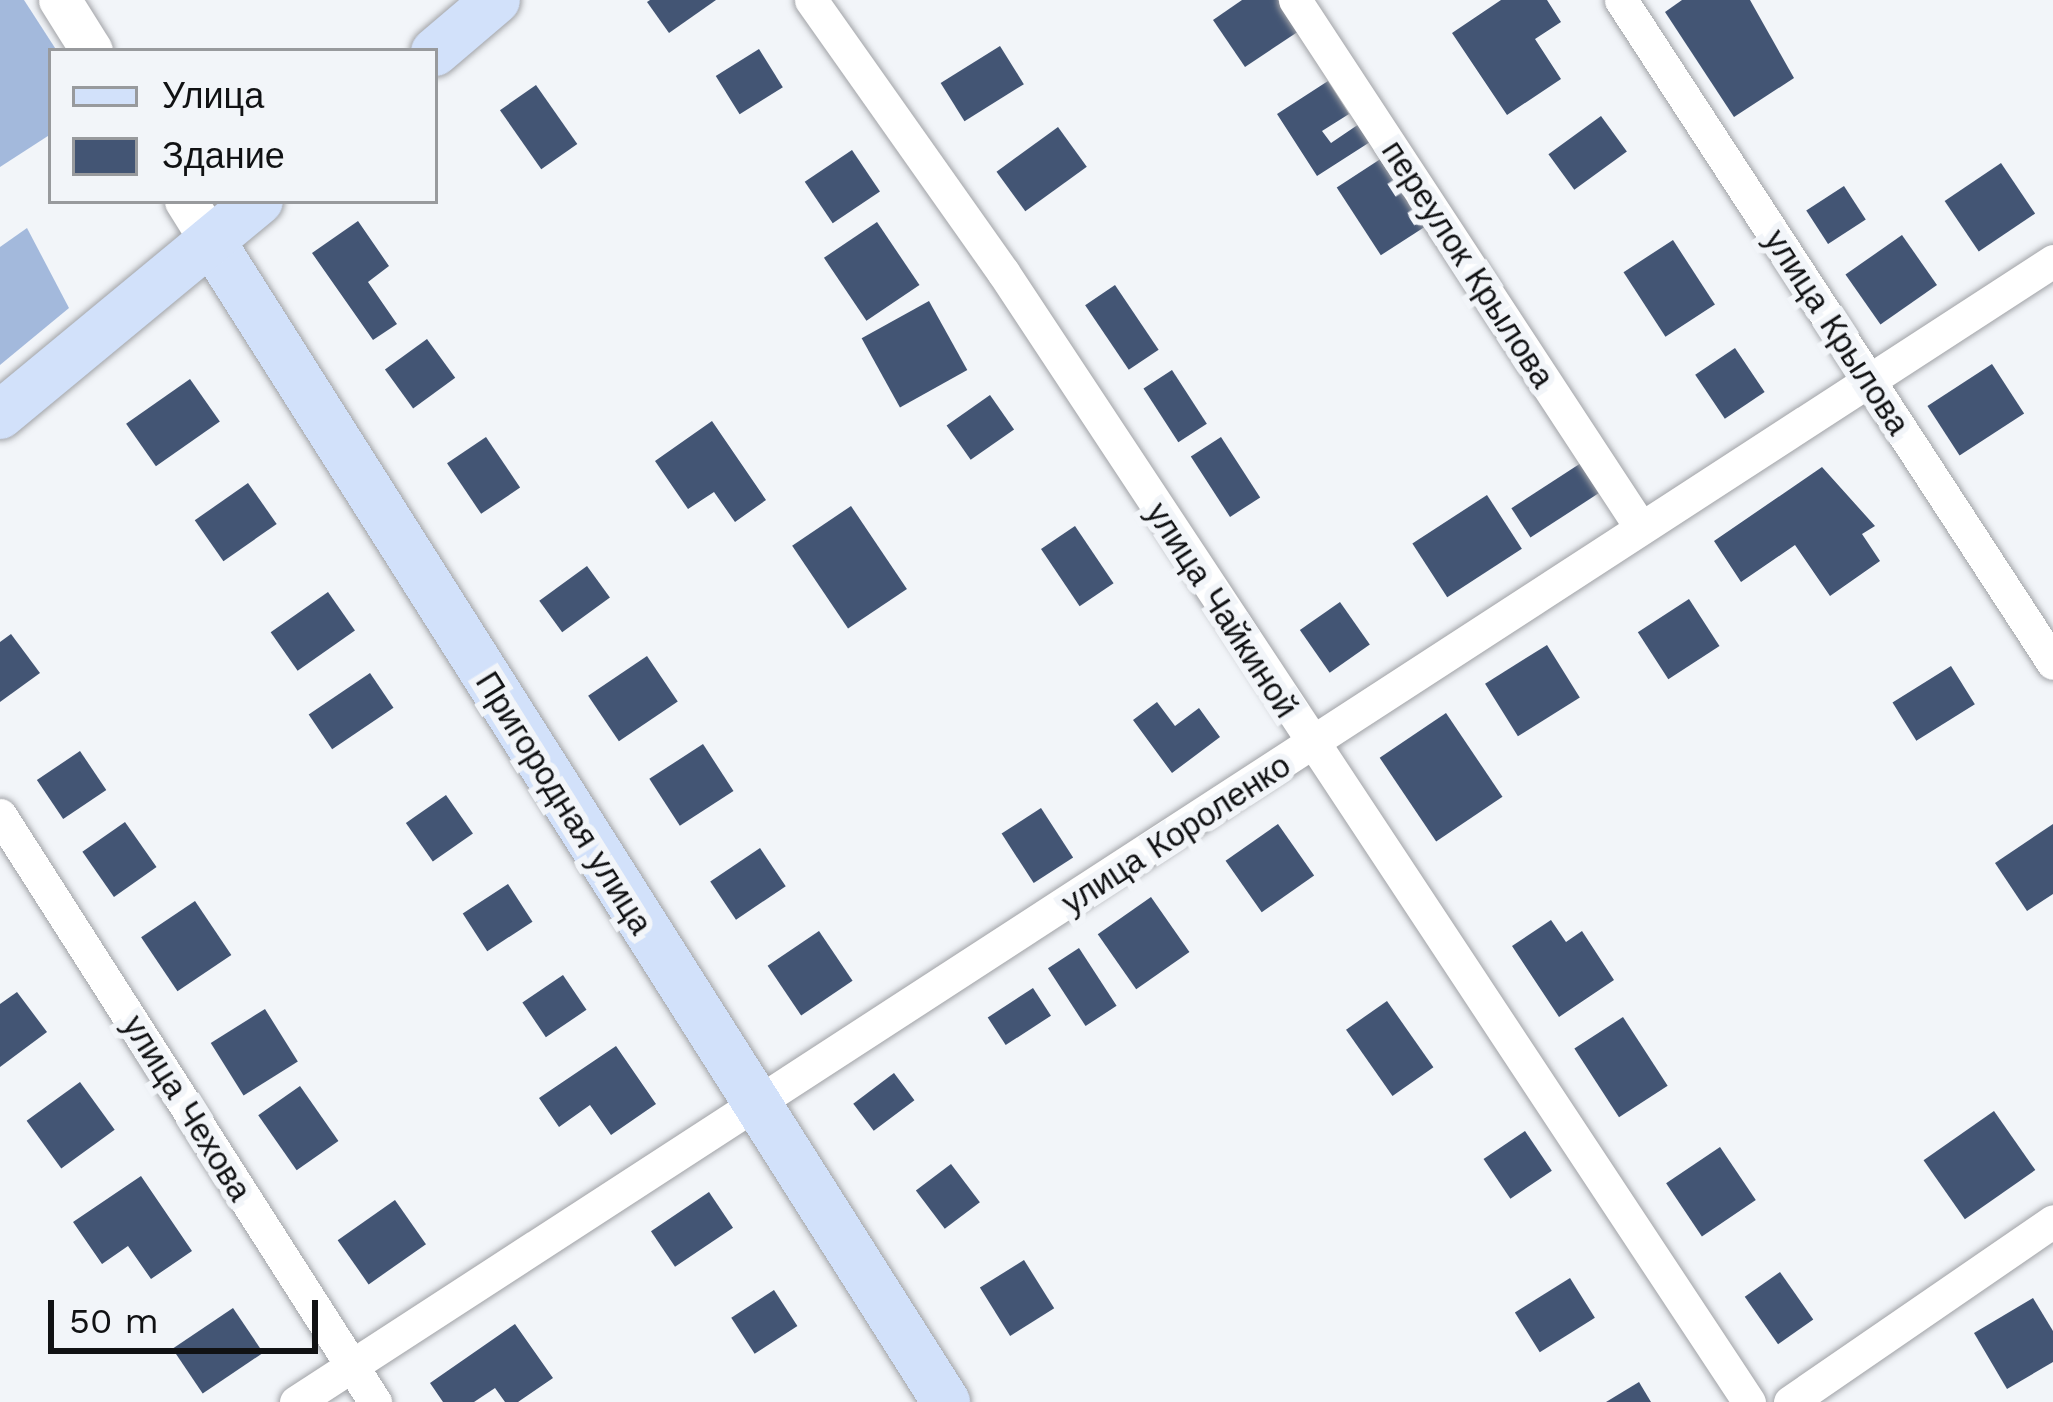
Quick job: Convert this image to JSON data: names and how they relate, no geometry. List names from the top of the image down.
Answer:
{
  "streets": {
    "main road": ["Пригородная улица"],
    "street": [
      "переулок Крылова",
      "улица Крылова",
      "улица Чайкиной",
      "улица Короленко",
      "улица Чехова"
    ]
  },
  "crossings": [
    ["переулок Крылова", "улица Короленко"],
    ["улица Крылова", "улица Короленко"],
    ["улица Чайкиной", "улица Короленко"],
    ["Пригородная улица", "улица Короленко"],
    ["улица Короленко", "улица Чехова"]
  ],
  "legend": ["Улица", "Здание"],
  "scale_bar": "50 m"
}
